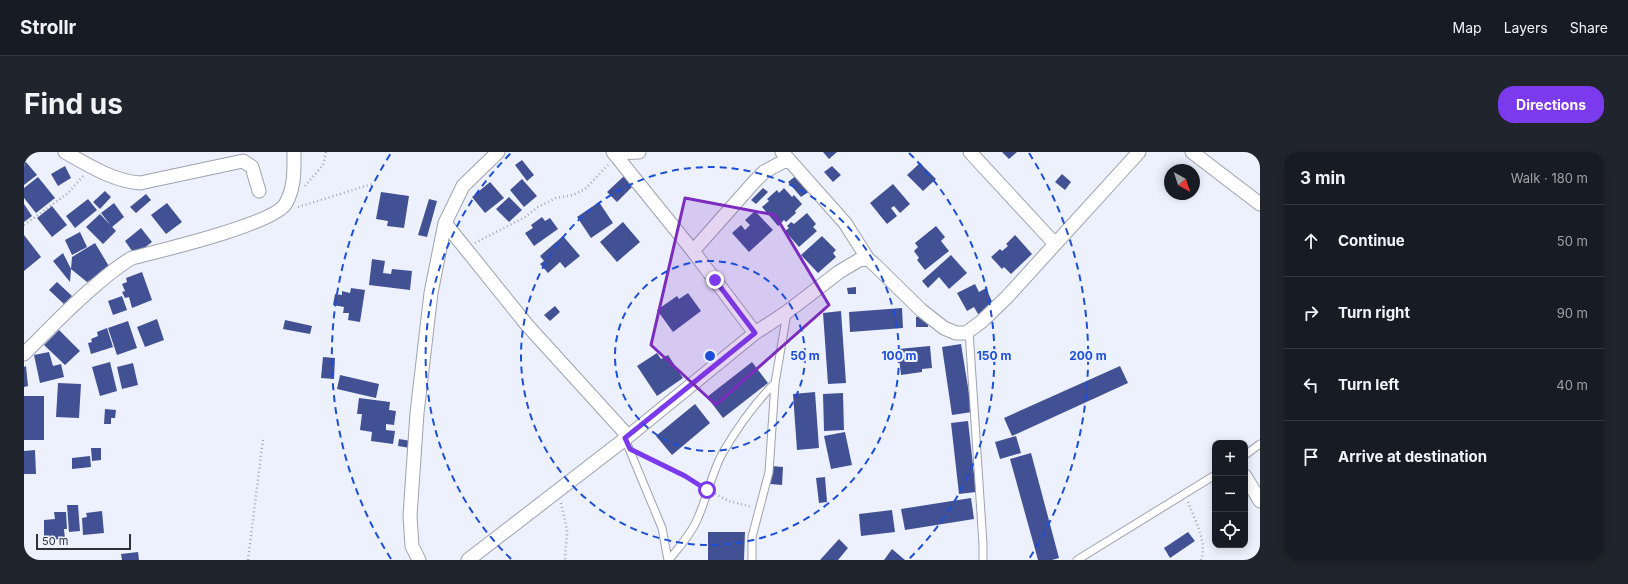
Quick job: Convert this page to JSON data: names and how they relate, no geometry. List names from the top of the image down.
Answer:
{
  "scale_bar": "50 m",
  "north": "bottom right",
  "page": {
    "header": "Strollr",
    "nav": ["Map", "Layers", "Share"],
    "buttons": "Directions",
    "title": "Find us",
    "heading": ["3 min", "Walk · 180 m"],
    "list": [
      ["Continue", "50 m"],
      ["Turn right", "90 m"],
      ["Turn left", "40 m"],
      "Arrive at destination"
    ],
    "map_buttons": ["+", "−"],
    "scale": "50 m"
  },
  "rings": [
    "50 m",
    "100 m",
    "150 m",
    "200 m"
  ]
}
